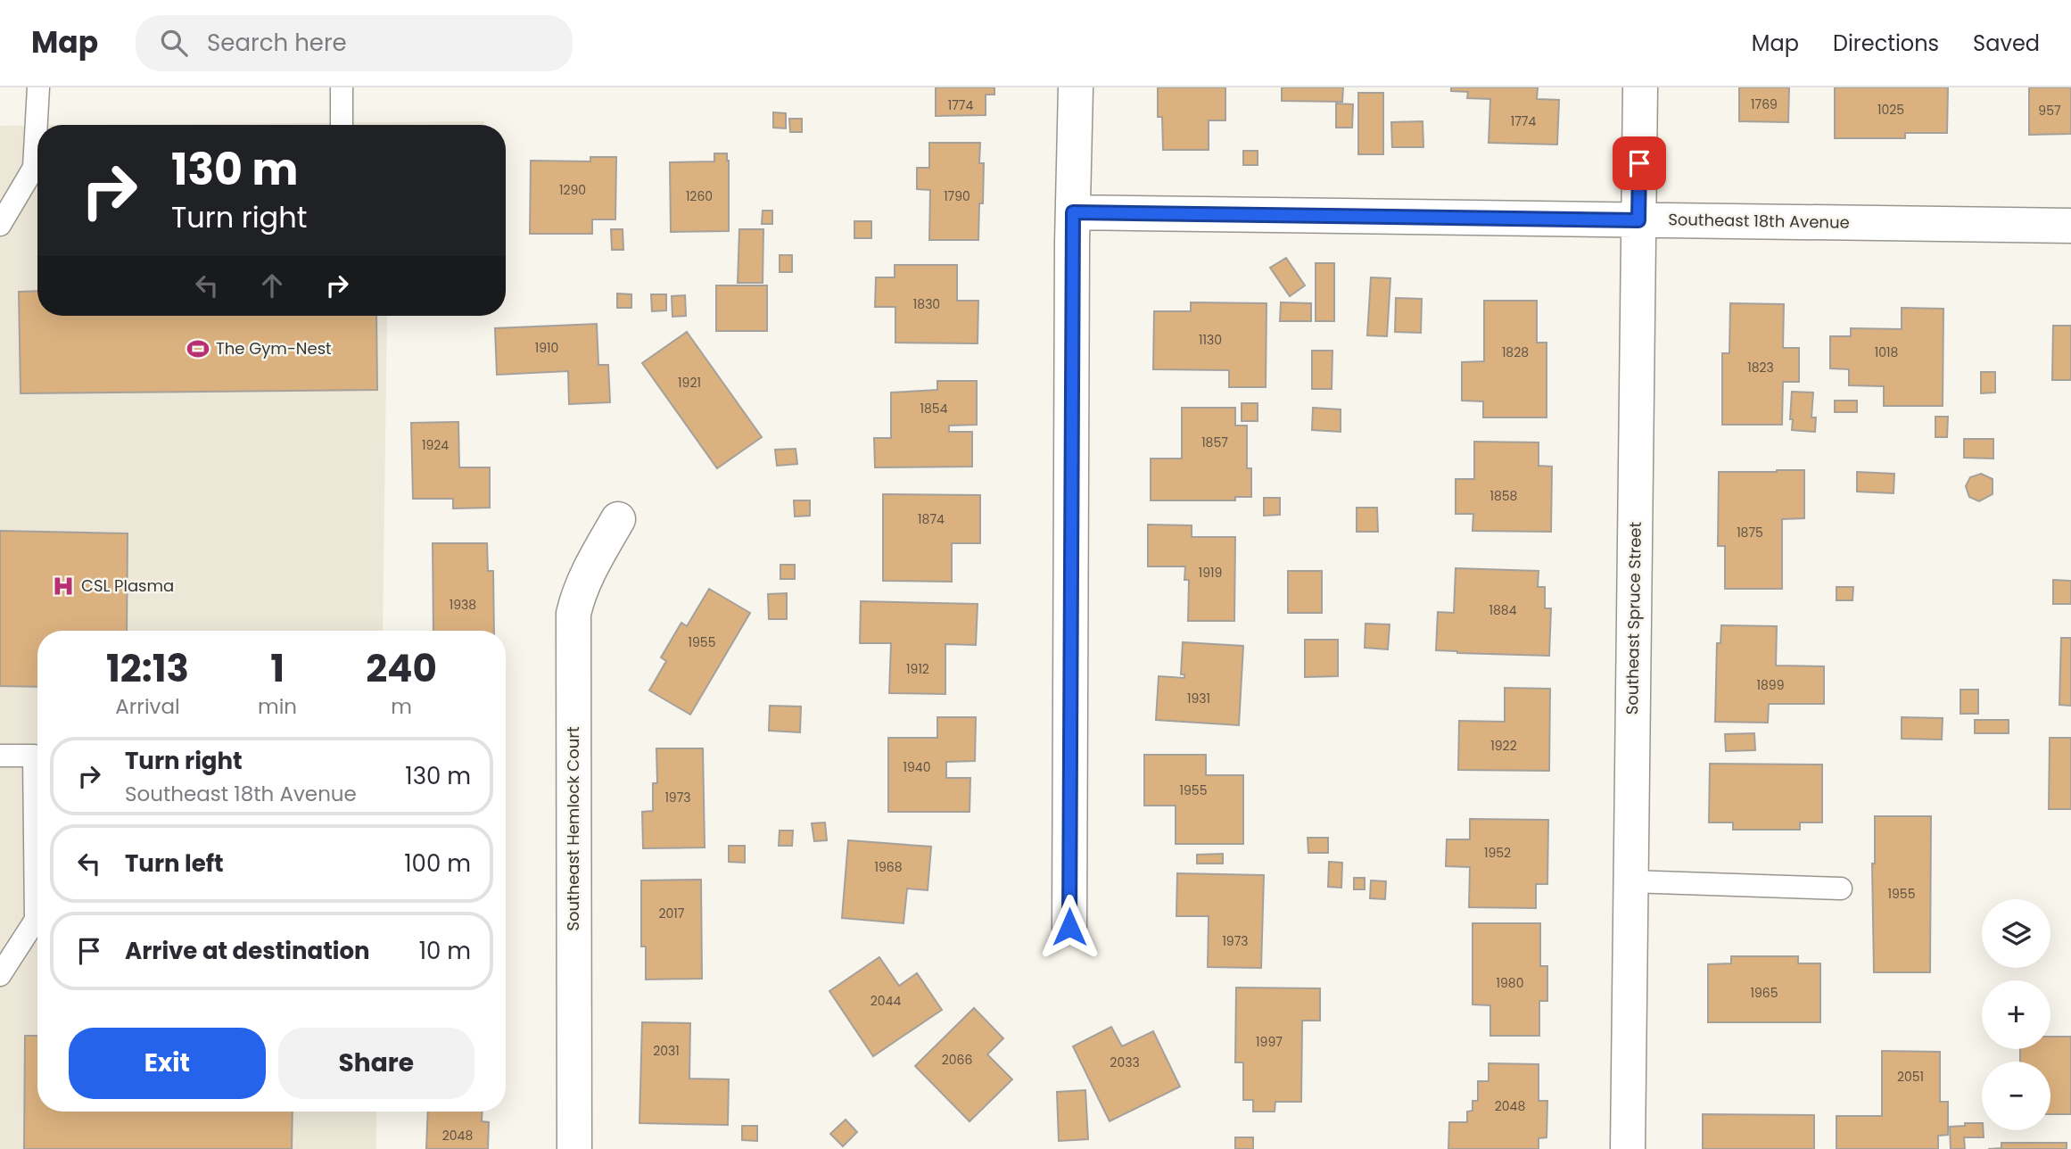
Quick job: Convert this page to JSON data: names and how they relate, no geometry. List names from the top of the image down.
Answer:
{
  "streets": {
    "street": ["Southeast 18th Avenue", "Southeast Spruce Street", "Southeast Hemlock Court"]
  },
  "crossings": [
    ["Southeast 18th Avenue", "Southeast Spruce Street"]
  ],
  "places": {
    "sports": ["The Gym-Nest"],
    "hospital": ["CSL Plasma"]
  },
  "house_numbers": [
    "1769",
    "1774",
    "1025",
    "957",
    "1774",
    "1290",
    "1260",
    "1790",
    "1830",
    "1130",
    "1910",
    "1828",
    "1018",
    "1823",
    "1921",
    "1854",
    "1857",
    "1924",
    "1858",
    "1874",
    "1875",
    "1919",
    "1938",
    "1884",
    "1955",
    "1912",
    "1899",
    "1931",
    "1922",
    "1940",
    "1955",
    "1973",
    "1952",
    "1968",
    "1955",
    "2017",
    "1973",
    "1980",
    "1965",
    "2044",
    "1997",
    "2031",
    "2066",
    "2033",
    "2051",
    "2048",
    "2048"
  ],
  "page": {
    "header": "Map",
    "search": "Search here",
    "nav": ["Map", "Directions", "Saved"],
    "turn": ["130 m", "Turn right"],
    "eta": [
      "12:13",
      "Arrival",
      "1",
      "min",
      "240",
      "m"
    ],
    "list": [
      {
        "name": "Turn right",
        "note": "Southeast 18th Avenue",
        "value": "130 m"
      },
      {
        "name": "Turn left",
        "value": "100 m"
      },
      {
        "name": "Arrive at destination",
        "value": "10 m"
      }
    ],
    "map_buttons": ["+", "−"],
    "buttons": ["Exit", "Share"]
  }
}
